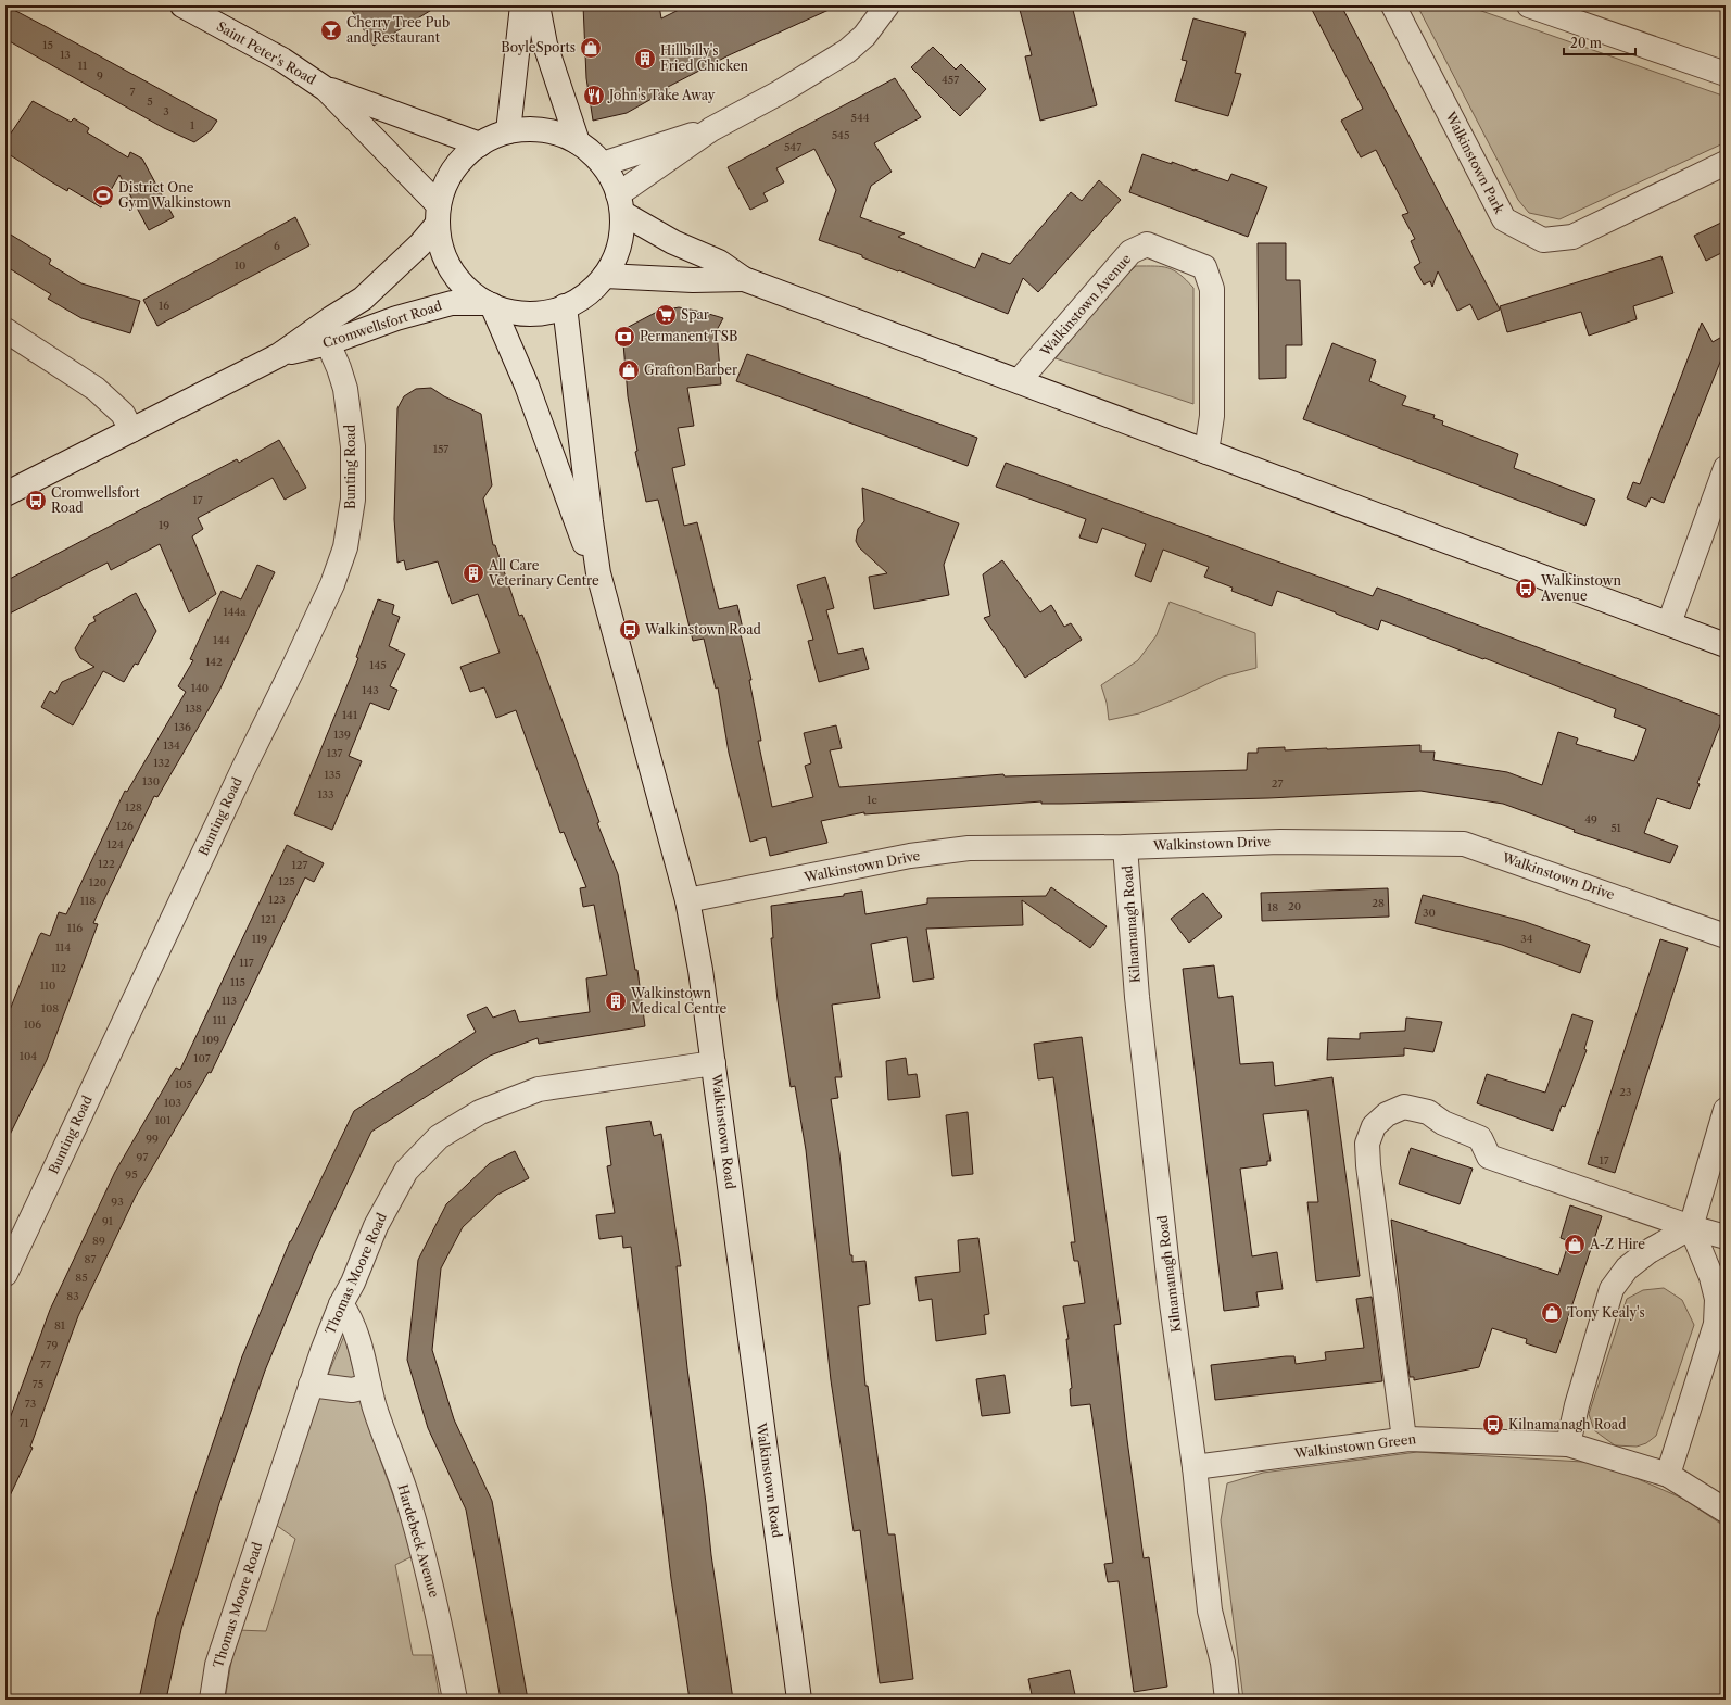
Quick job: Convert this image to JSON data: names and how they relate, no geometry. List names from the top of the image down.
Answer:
{
  "streets": {
    "street": [
      "Saint Peter's Road",
      "Walkinstown Park",
      "Walkinstown Avenue",
      "Cromwellsfort Road",
      "Bunting Road",
      "Walkinstown Drive",
      "Kilnamanagh Road",
      "Walkinstown Road",
      "Thomas Moore Road",
      "Walkinstown Green",
      "Hardebeck Avenue"
    ]
  },
  "crossings": [
    ["Saint Peter's Road", "Cromwellsfort Road"],
    ["Cromwellsfort Road", "Bunting Road"],
    ["Cromwellsfort Road", "Walkinstown Road"],
    ["Walkinstown Drive", "Kilnamanagh Road"],
    ["Walkinstown Drive", "Walkinstown Road"],
    ["Kilnamanagh Road", "Walkinstown Green"],
    ["Walkinstown Road", "Thomas Moore Road"],
    ["Thomas Moore Road", "Hardebeck Avenue"]
  ],
  "places": {
    "bar": ["Cherry Tree Pub and Restaurant"],
    "shop": [
      "BoyleSports",
      "Grafton Barber",
      "A-Z Hire",
      "Tony Kealy's"
    ],
    "building": ["Hillbilly's Fried Chicken", "All Care Veterinary Centre", "Walkinstown Medical Centre"],
    "restaurant": ["John's Take Away"],
    "sports": ["District One Gym Walkinstown"],
    "supermarket": ["Spar"],
    "bank": ["Permanent TSB"],
    "bus stop": [
      "Cromwellsfort Road",
      "Walkinstown Avenue",
      "Walkinstown Road",
      "Kilnamanagh Road"
    ]
  },
  "house_numbers": [
    "15",
    "13",
    "11",
    "9",
    "457",
    "7",
    "5",
    "3",
    "544",
    "1",
    "545",
    "547",
    "6",
    "10",
    "16",
    "157",
    "17",
    "19",
    "144a",
    "144",
    "142",
    "145",
    "140",
    "143",
    "138",
    "141",
    "136",
    "139",
    "134",
    "137",
    "132",
    "135",
    "130",
    "27",
    "133",
    "1c",
    "128",
    "49",
    "126",
    "51",
    "124",
    "122",
    "127",
    "125",
    "120",
    "123",
    "118",
    "28",
    "20",
    "18",
    "30",
    "121",
    "116",
    "119",
    "34",
    "114",
    "117",
    "112",
    "115",
    "110",
    "113",
    "108",
    "111",
    "106",
    "109",
    "104",
    "107",
    "105",
    "23",
    "103",
    "101",
    "99",
    "97",
    "17",
    "95",
    "93",
    "91",
    "89",
    "87",
    "85",
    "83",
    "81",
    "79",
    "77",
    "75",
    "73",
    "71"
  ],
  "scale_bar": "20 m"
}
